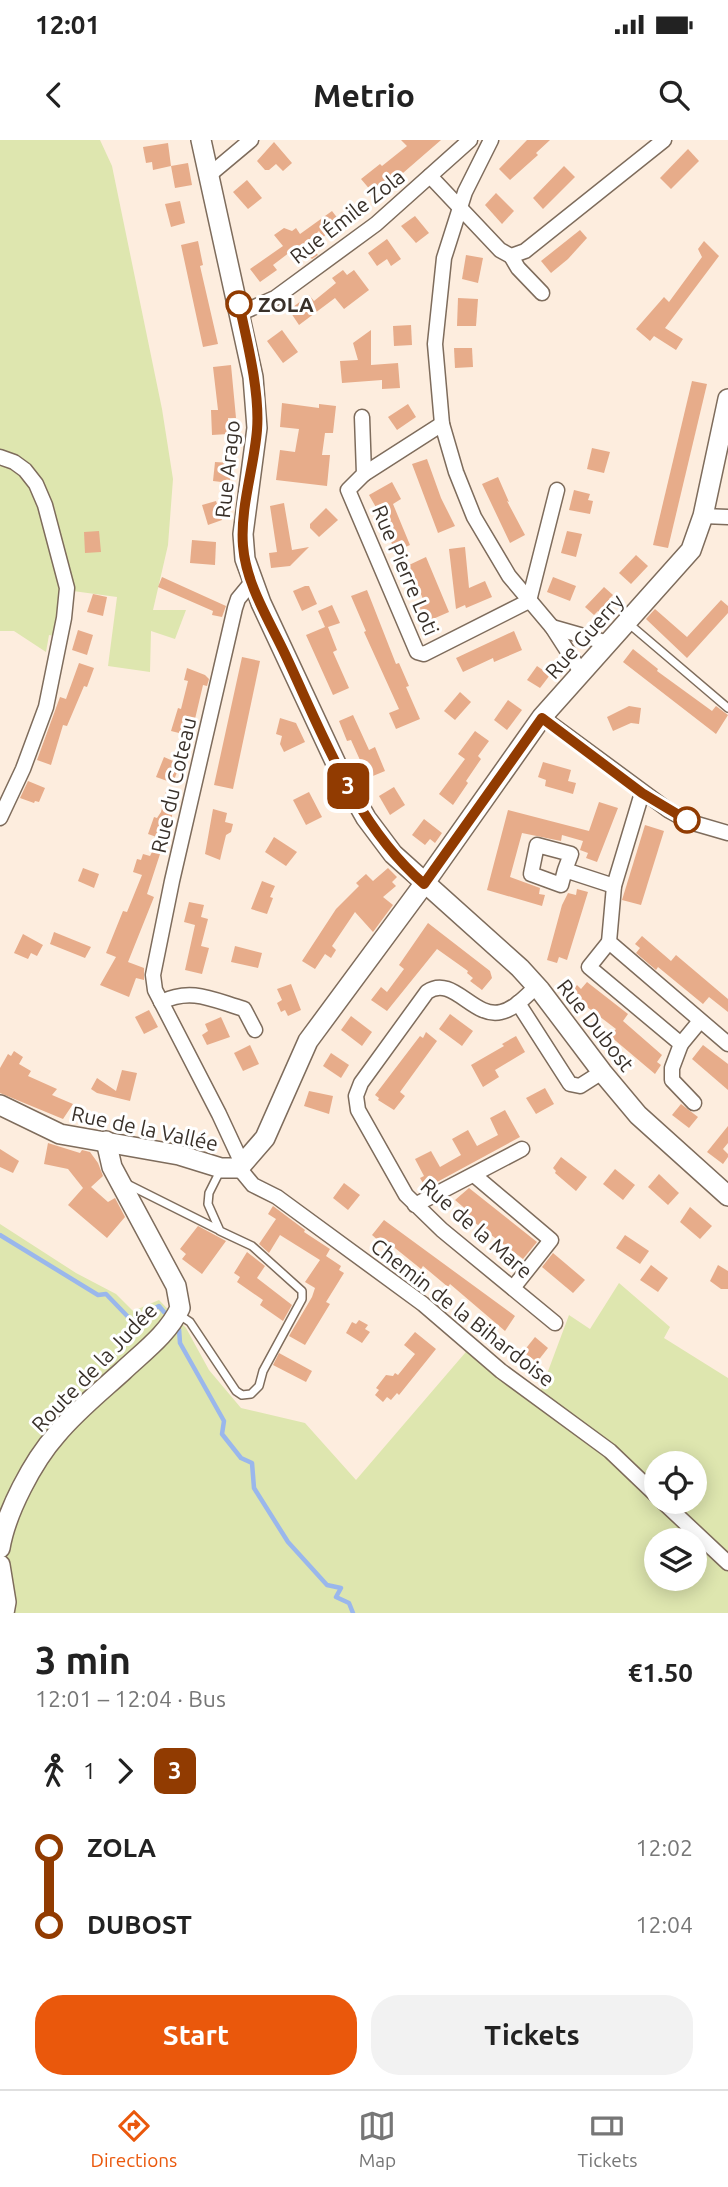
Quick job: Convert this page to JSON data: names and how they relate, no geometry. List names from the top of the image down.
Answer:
{
  "streets": {
    "street": [
      "Rue Émile Zola",
      "Rue Arago",
      "Rue Pierre Loti",
      "Rue Guerry",
      "Rue du Coteau",
      "Rue Dubost",
      "Rue de la Vallée",
      "Rue de la Mare",
      "Chemin de la Bihardoise",
      "Route de la Judée"
    ]
  },
  "crossings": [
    ["Rue Émile Zola", "Rue Arago"],
    ["Rue Arago", "Rue Guerry"],
    ["Rue Arago", "Rue du Coteau"],
    ["Rue Arago", "Rue Dubost"],
    ["Rue Arago", "Rue de la Vallée"],
    ["Rue Guerry", "Rue Dubost"],
    ["Rue Guerry", "Rue de la Vallée"],
    ["Rue du Coteau", "Rue de la Vallée"],
    ["Rue du Coteau", "Chemin de la Bihardoise"],
    ["Rue Dubost", "Rue de la Vallée"],
    ["Rue Dubost", "Rue de la Mare"],
    ["Rue de la Vallée", "Chemin de la Bihardoise"],
    ["Rue de la Vallée", "Route de la Judée"]
  ],
  "places": ["ZOLA"],
  "lines": ["bus line 3"],
  "page": {
    "status": "12:01",
    "header": "Metrio",
    "on_map": "3",
    "heading": ["3 min", "12:01 – 12:04 · Bus", "€1.50"],
    "legs": ["1", "3"],
    "list": [
      {
        "name": "ZOLA",
        "value": "12:02"
      },
      {
        "name": "DUBOST",
        "value": "12:04"
      }
    ],
    "buttons": ["Start", "Tickets"],
    "tabs": ["Directions", "Map", "Tickets"]
  }
}
